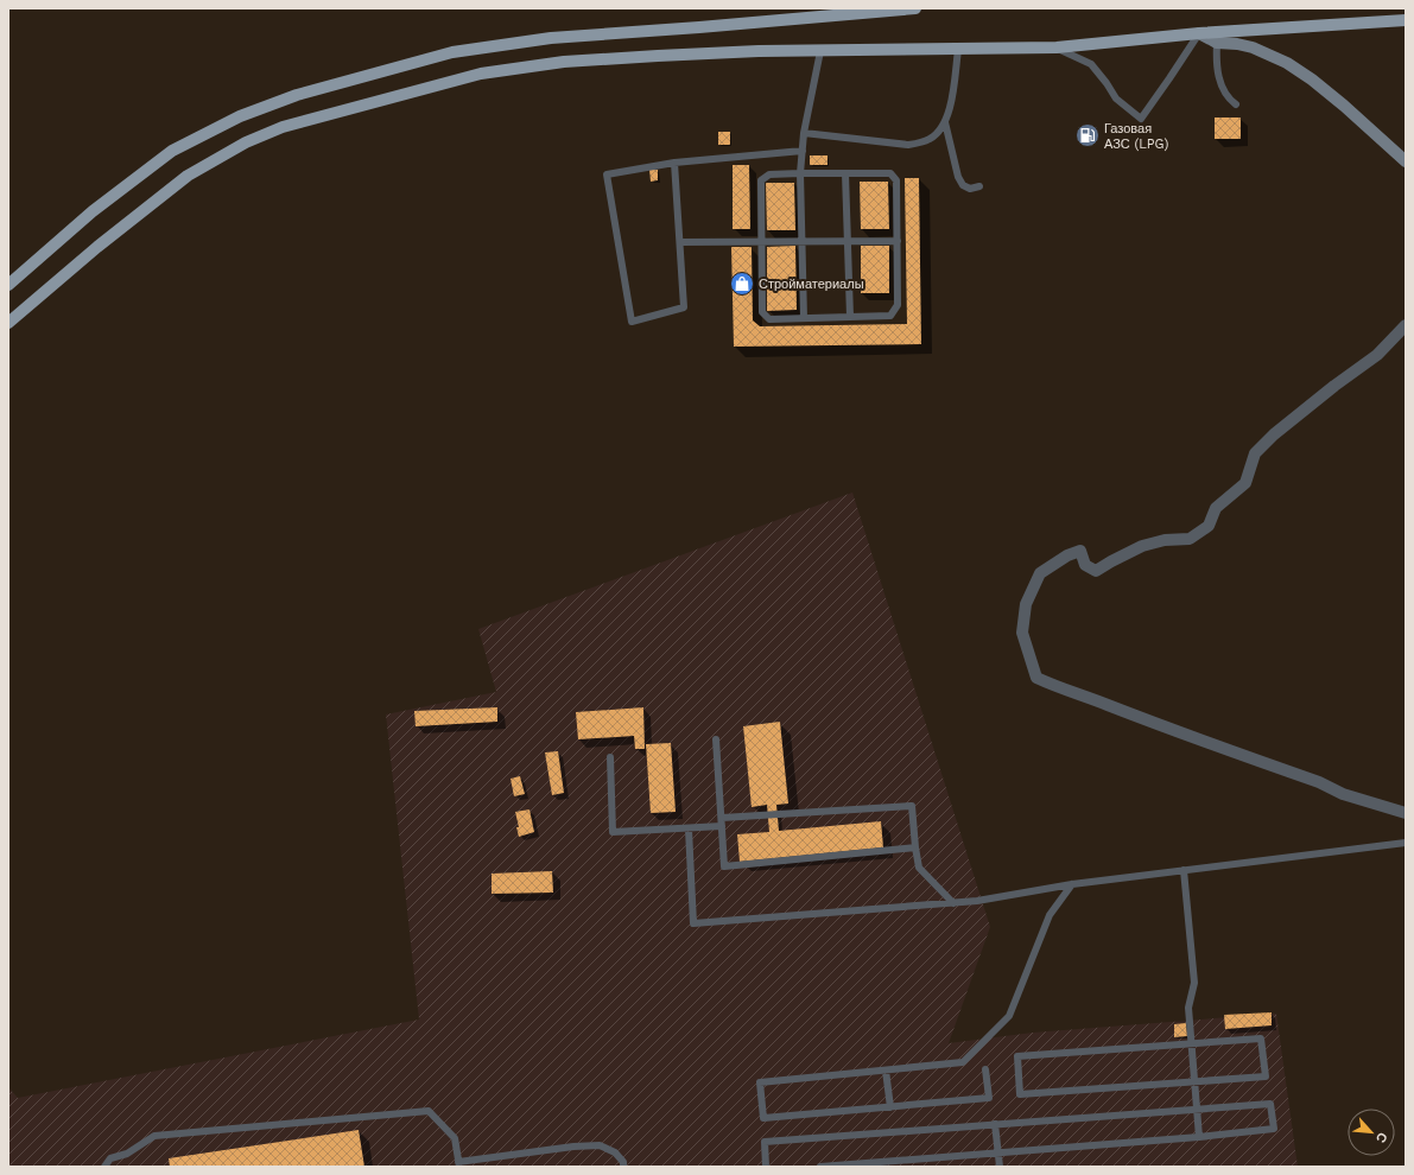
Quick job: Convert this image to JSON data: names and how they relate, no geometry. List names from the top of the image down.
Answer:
{
  "places": {
    "fuel station": ["Газовая АЗС (LPG)"],
    "shop": ["Стройматериалы"]
  },
  "north": "bottom right"
}
